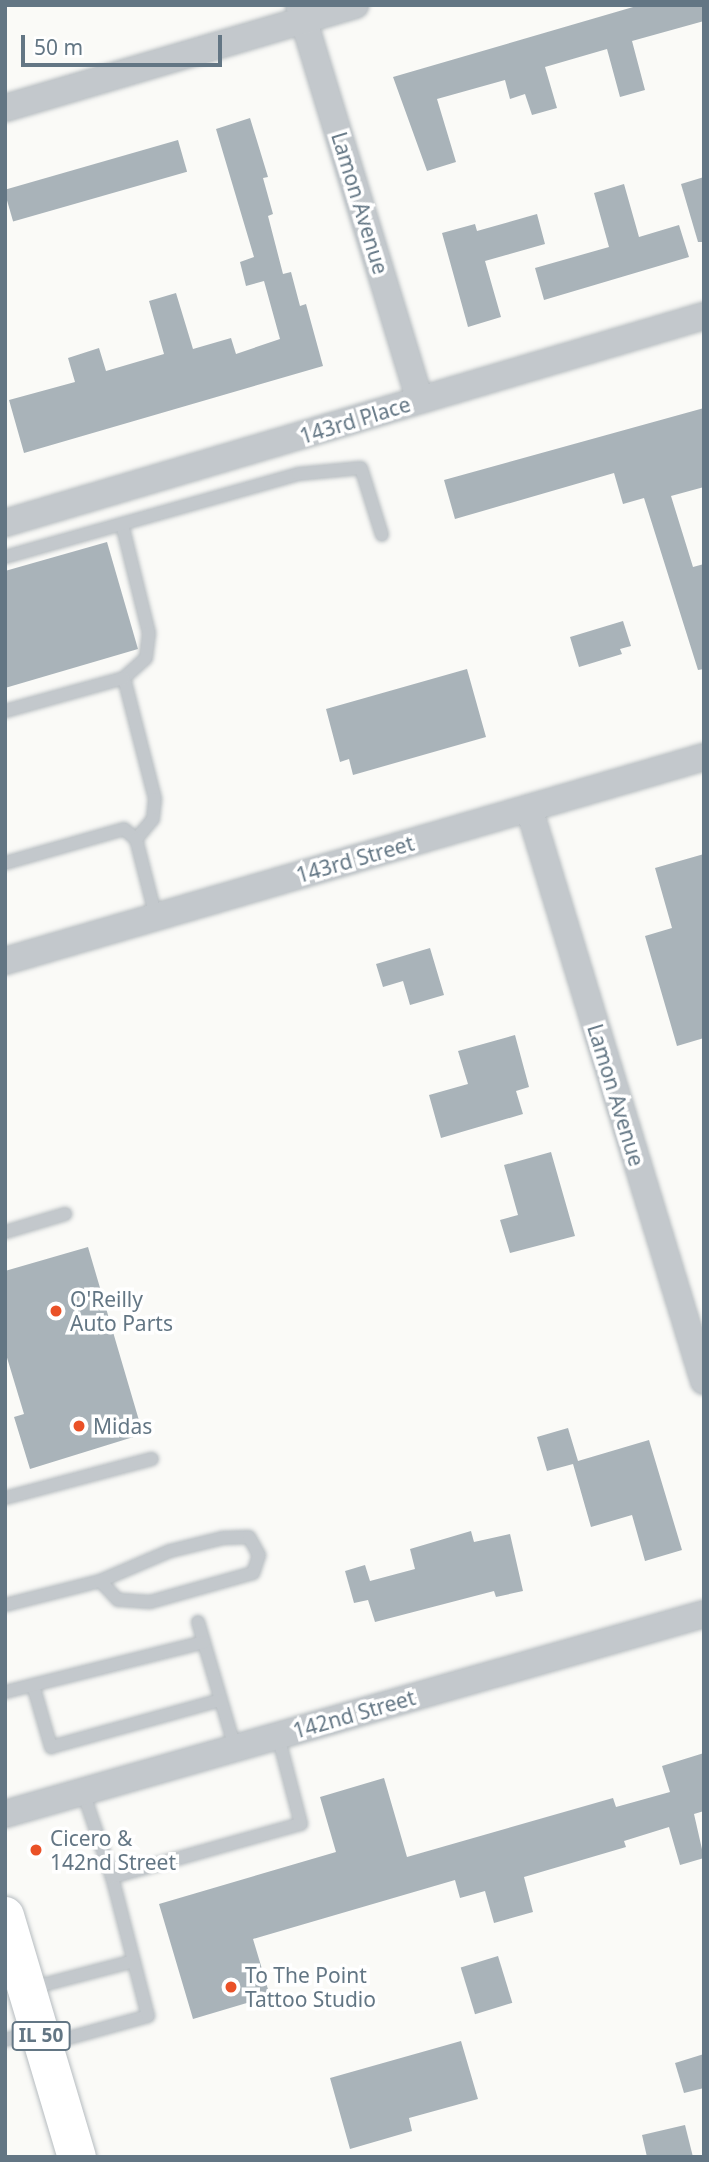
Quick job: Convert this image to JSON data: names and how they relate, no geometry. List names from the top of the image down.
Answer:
{
  "streets": {
    "main road": ["IL 50"],
    "street": [
      "Lamon Avenue",
      "143rd Place",
      "143rd Street",
      "142nd Street"
    ]
  },
  "crossings": [
    ["Lamon Avenue", "143rd Place"],
    ["Lamon Avenue", "143rd Street"]
  ],
  "places": [
    "O'Reilly Auto Parts",
    "Midas",
    "Cicero & 142nd Street",
    "To The Point Tattoo Studio"
  ],
  "scale_bar": "50 m"
}
